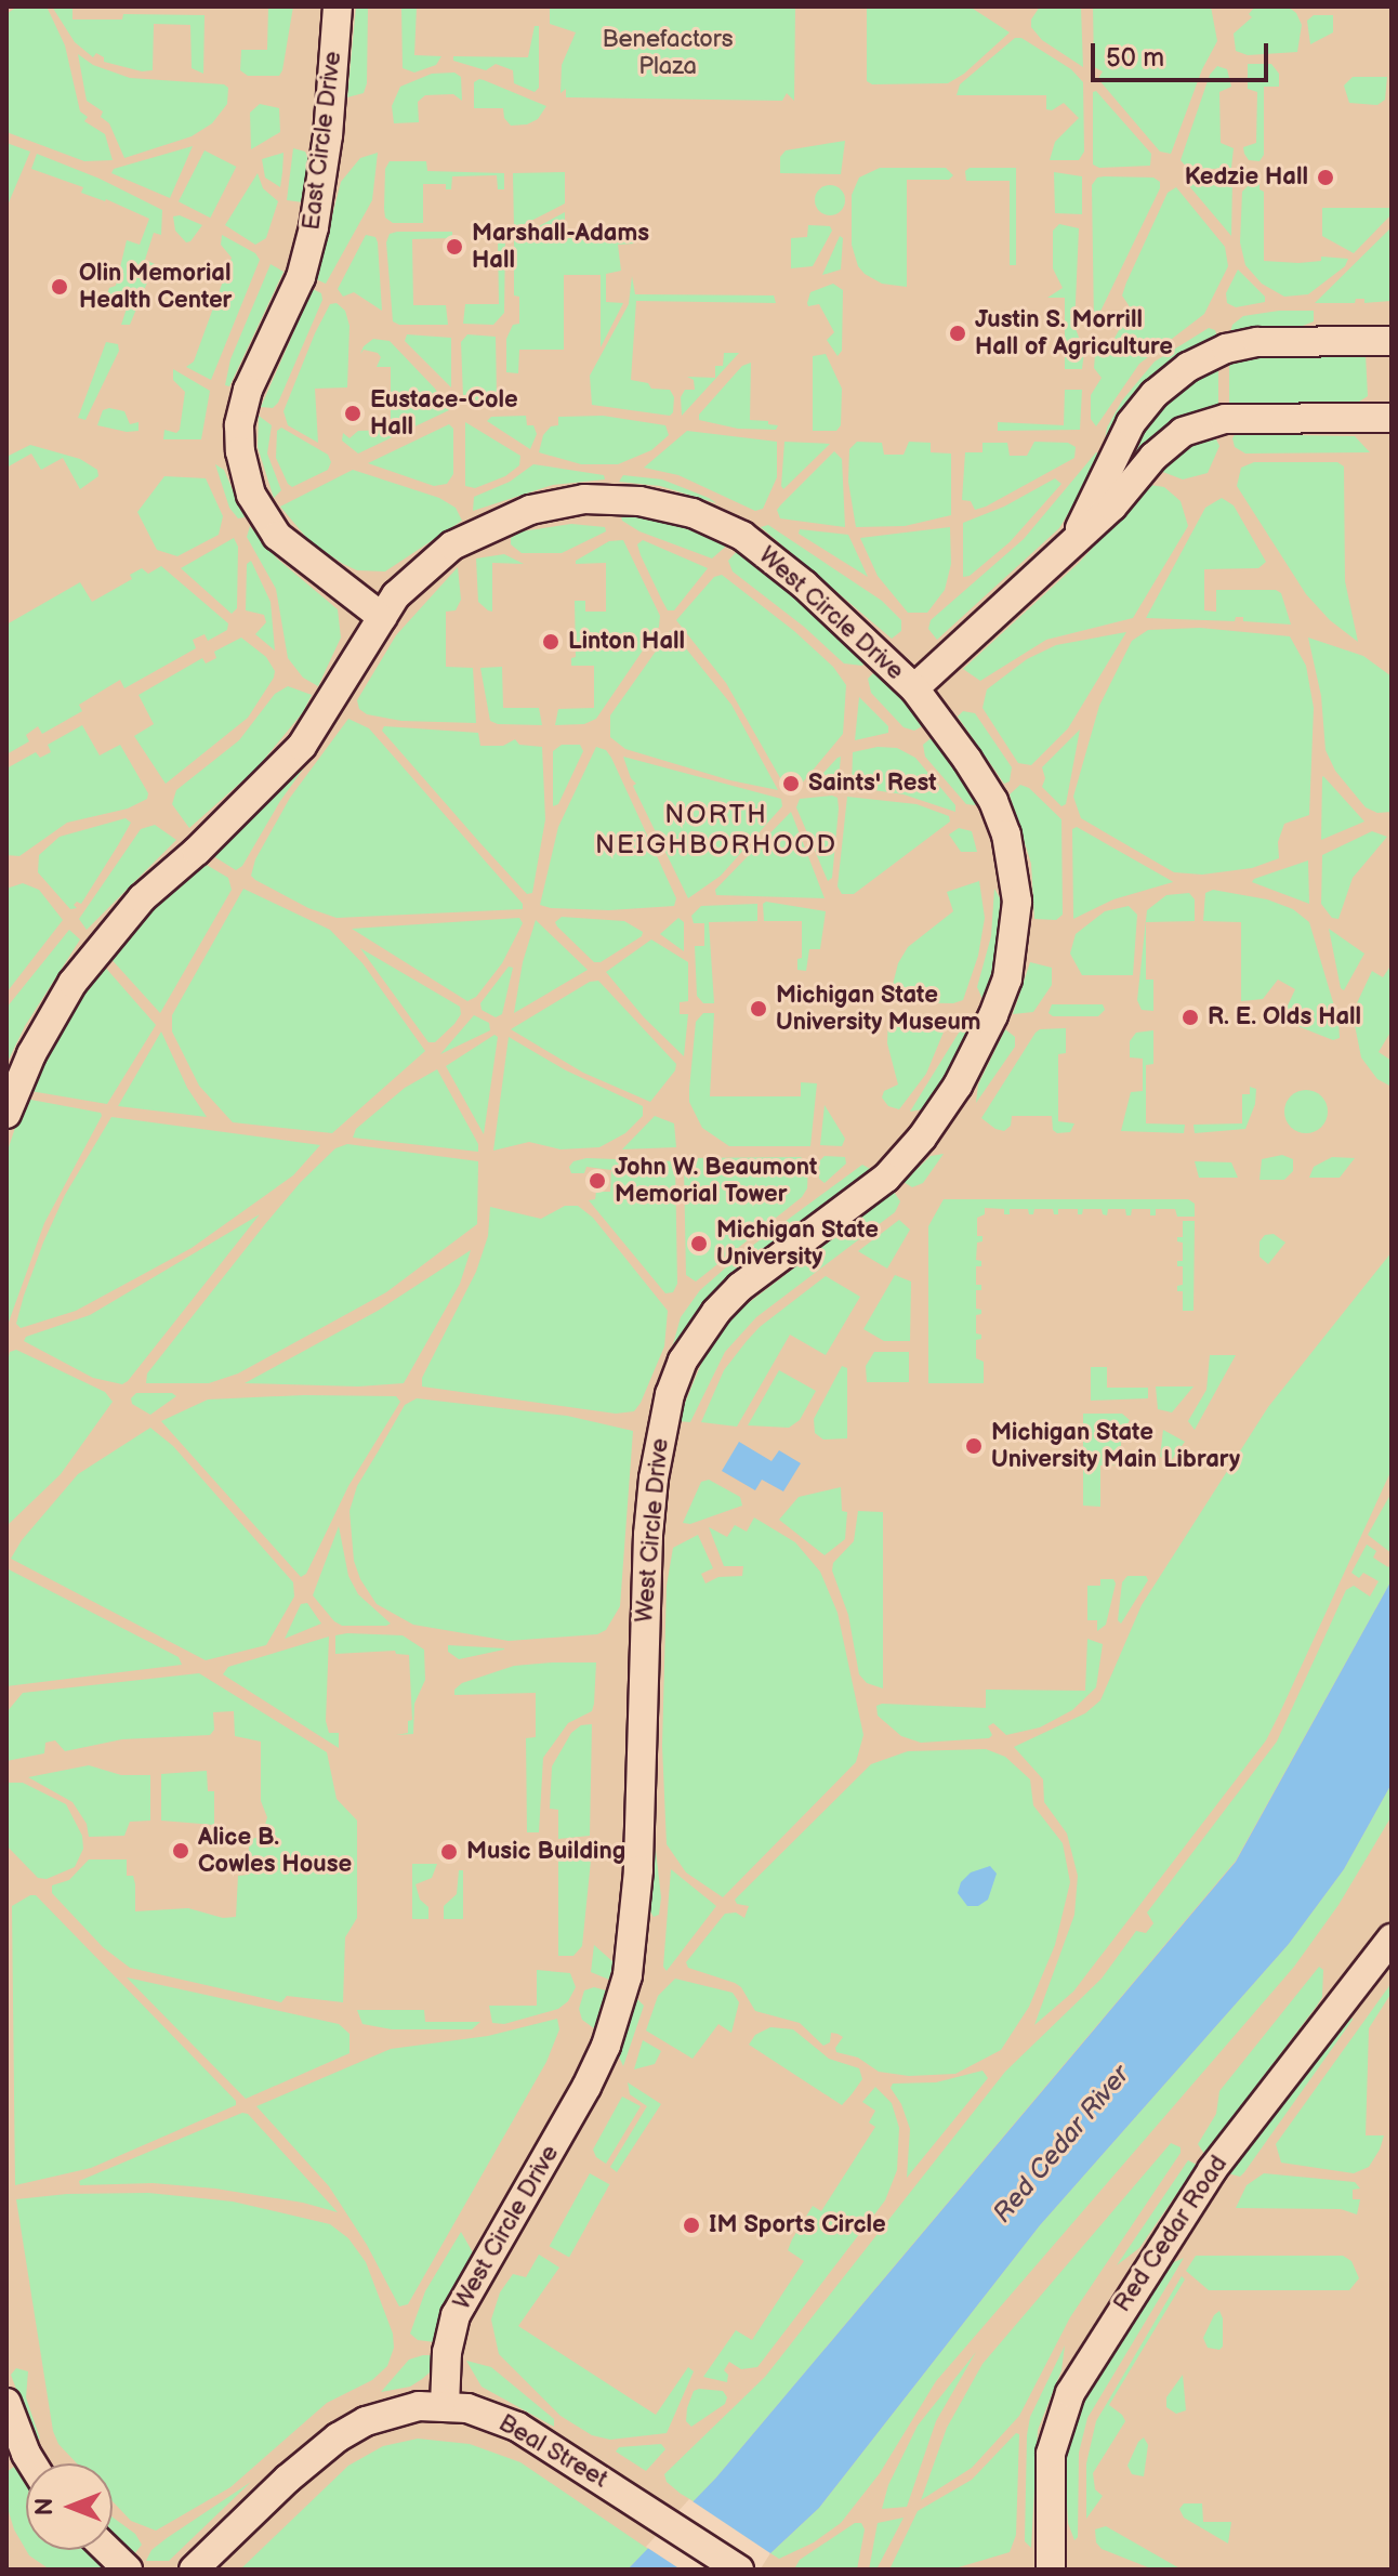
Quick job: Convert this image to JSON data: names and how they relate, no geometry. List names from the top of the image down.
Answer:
{
  "streets": {
    "street": [
      "East Circle Drive",
      "West Circle Drive",
      "Red Cedar Road",
      "Beal Street"
    ]
  },
  "crossings": [
    ["East Circle Drive", "West Circle Drive"],
    ["West Circle Drive", "Beal Street"]
  ],
  "districts": ["NORTH NEIGHBORHOOD"],
  "water": ["Red Cedar River"],
  "parks": ["Benefactors Plaza"],
  "places": [
    "Kedzie Hall",
    "Marshall-Adams Hall",
    "Olin Memorial Health Center",
    "Justin S. Morrill Hall of Agriculture",
    "Eustace-Cole Hall",
    "Linton Hall",
    "Saints' Rest",
    "Michigan State University Museum",
    "R. E. Olds Hall",
    "John W. Beaumont Memorial Tower",
    "Michigan State University",
    "Michigan State University Main Library",
    "Alice B. Cowles House",
    "Music Building",
    "IM Sports Circle"
  ],
  "scale_bar": "50 m",
  "north": "left"
}
